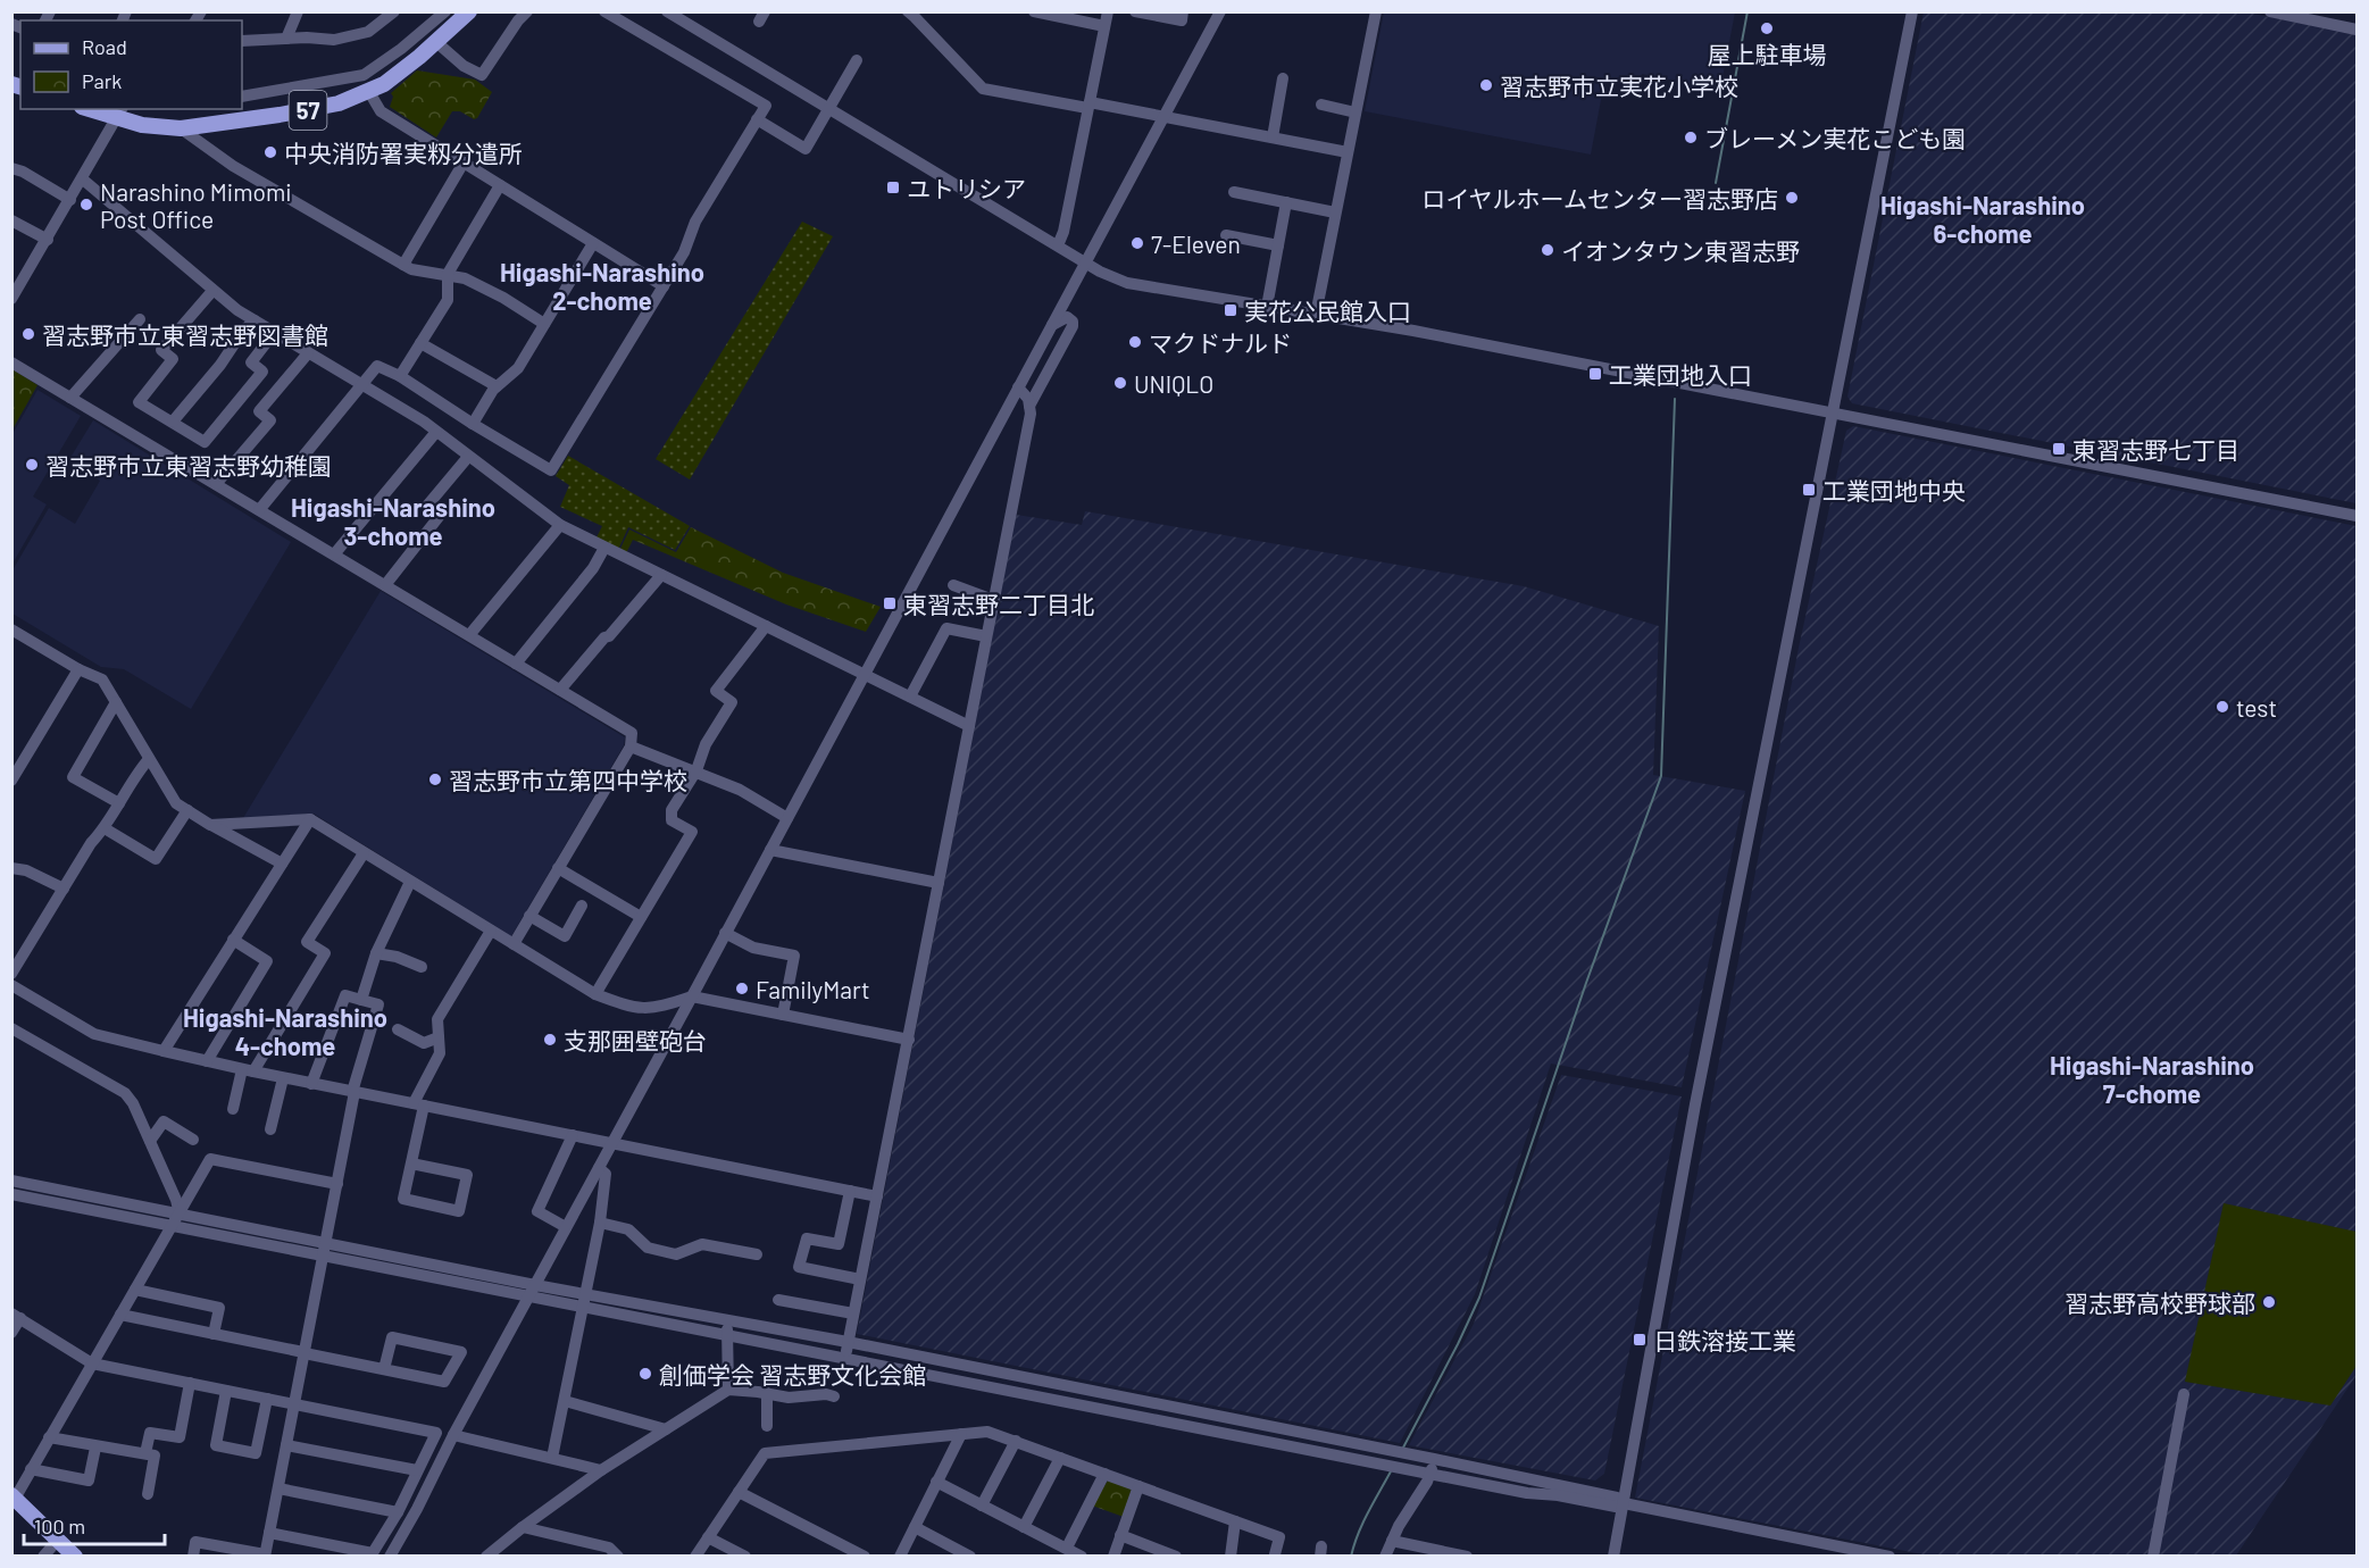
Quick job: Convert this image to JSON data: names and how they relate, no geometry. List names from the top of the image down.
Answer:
{
  "streets": {
    "main road": ["57"]
  },
  "districts": [
    "Higashi-Narashino 6-chome",
    "Higashi-Narashino 2-chome",
    "Higashi-Narashino 3-chome",
    "Higashi-Narashino 4-chome",
    "Higashi-Narashino 7-chome"
  ],
  "places": {
    "other": [
      "屋上駐車場",
      "習志野市立実花小学校",
      "ブレーメン実花こども園",
      "中央消防署実籾分遣所",
      "ロイヤルホームセンター習志野店",
      "Narashino Mimomi Post Office",
      "7-Eleven",
      "イオンタウン東習志野",
      "習志野市立東習志野図書館",
      "マクドナルド",
      "UNIQLO",
      "習志野市立東習志野幼稚園",
      "test",
      "習志野市立第四中学校",
      "FamilyMart",
      "支那囲壁砲台",
      "習志野高校野球部",
      "創価学会 習志野文化会館"
    ],
    "transit": [
      "ユトリシア",
      "実花公民館入口",
      "工業団地入口",
      "東習志野七丁目",
      "工業団地中央",
      "東習志野二丁目北",
      "日鉄溶接工業"
    ]
  },
  "legend": ["Road", "Park"],
  "scale_bar": "100 m"
}
